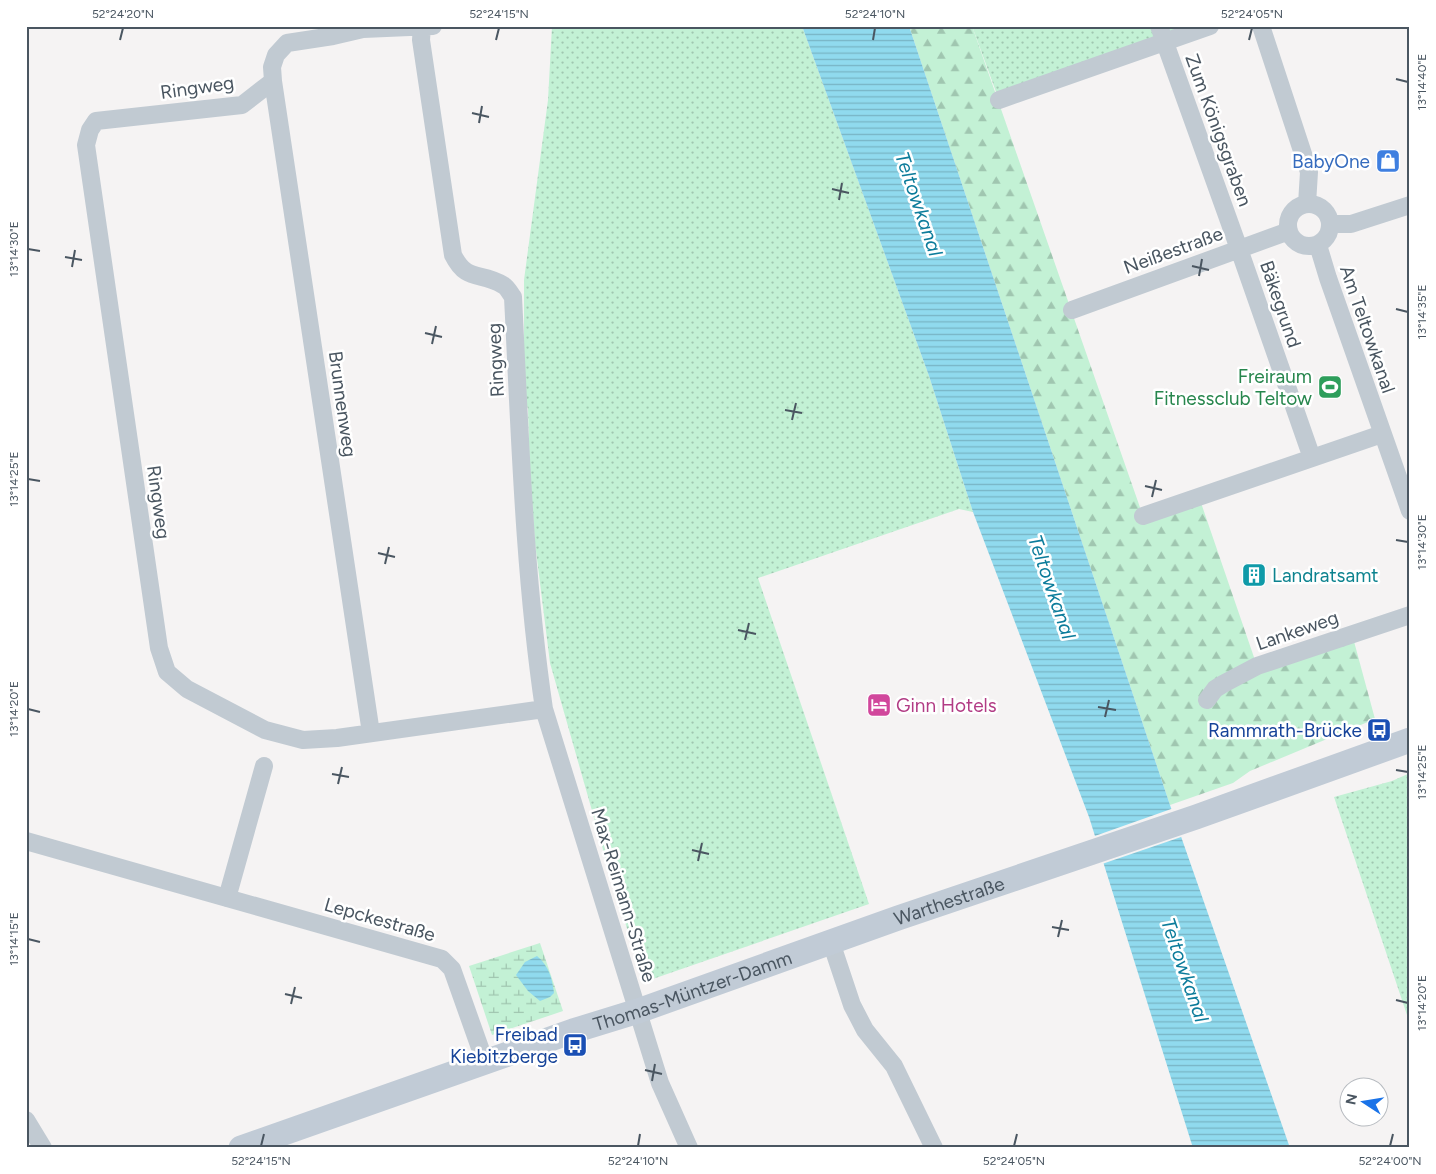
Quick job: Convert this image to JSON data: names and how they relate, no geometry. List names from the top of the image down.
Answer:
{
  "streets": {
    "street": [
      "Ringweg",
      "Zum Königsgraben",
      "Neißestraße",
      "Bäkegrund",
      "Am Teltowkanal",
      "Brunnenweg",
      "Lankeweg",
      "Max-Reimann-Straße",
      "Warthestraße",
      "Lepckestraße",
      "Thomas-Müntzer-Damm"
    ]
  },
  "crossings": [
    ["Ringweg", "Brunnenweg"],
    ["Ringweg", "Max-Reimann-Straße"],
    ["Zum Königsgraben", "Neißestraße"],
    ["Zum Königsgraben", "Bäkegrund"],
    ["Neißestraße", "Bäkegrund"],
    ["Neißestraße", "Am Teltowkanal"],
    ["Max-Reimann-Straße", "Thomas-Müntzer-Damm"],
    ["Warthestraße", "Thomas-Müntzer-Damm"],
    ["Lepckestraße", "Thomas-Müntzer-Damm"]
  ],
  "water": ["Teltowkanal"],
  "places": {
    "shop": ["BabyOne"],
    "sports": ["Freiraum Fitnessclub Teltow"],
    "building": ["Landratsamt"],
    "hotel": ["Ginn Hotels"],
    "bus stop": ["Rammrath-Brücke", "Freibad Kiebitzberge"]
  },
  "north": "left",
  "coordinates": [
    "52°24'20\"N",
    "52°24'15\"N",
    "52°24'10\"N",
    "52°24'05\"N",
    "13°14'40\"E",
    "13°14'30\"E",
    "13°14'35\"E",
    "13°14'25\"E",
    "13°14'20\"E",
    "13°14'15\"E",
    "52°24'00\"N"
  ]
}
